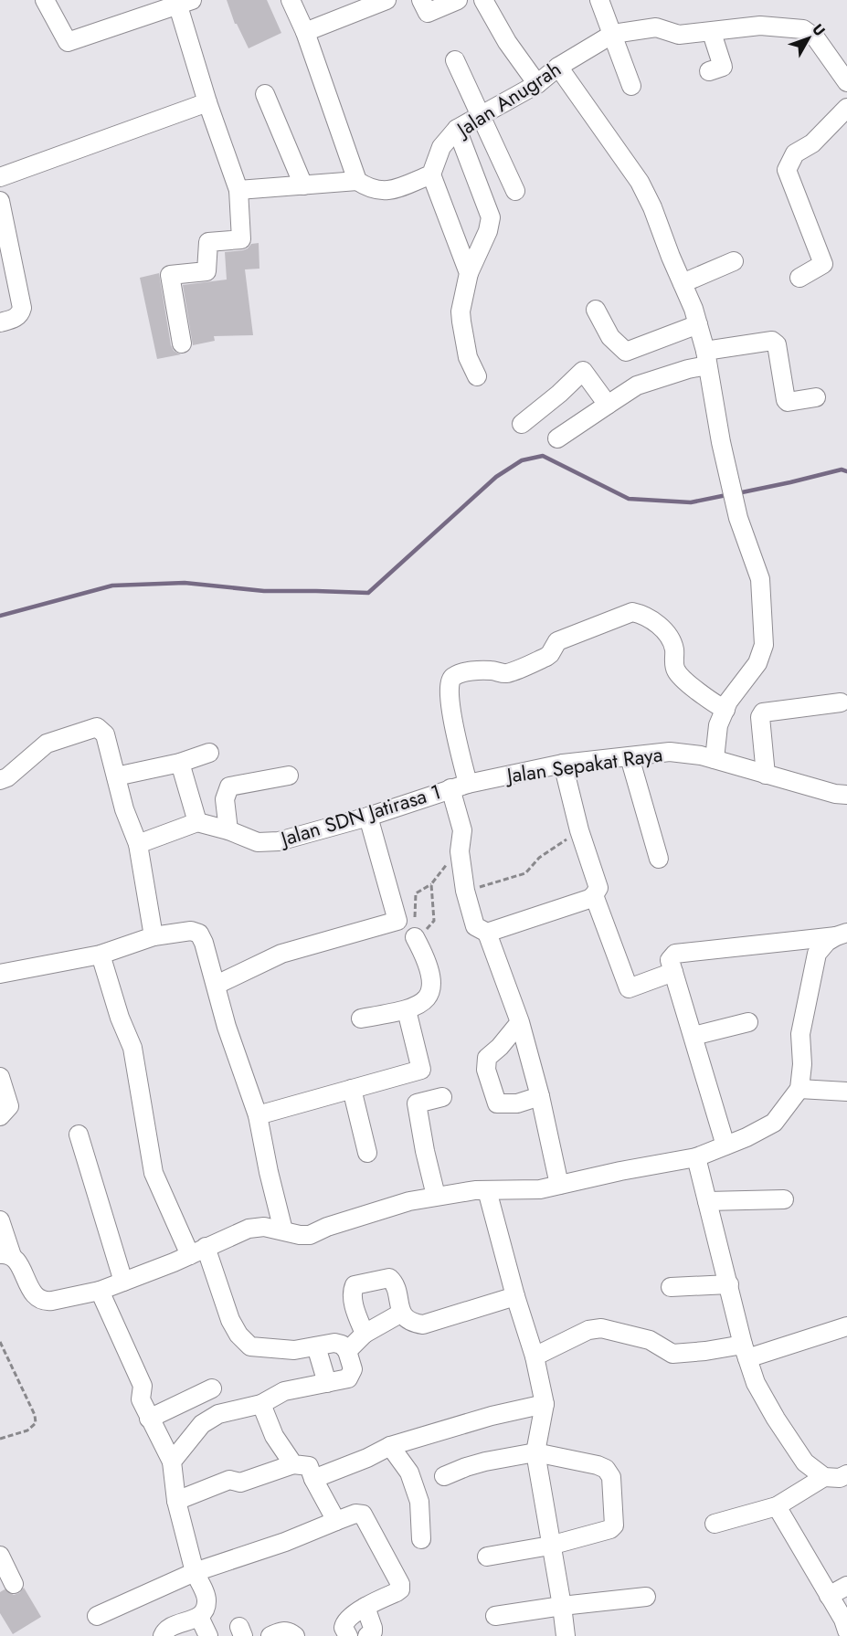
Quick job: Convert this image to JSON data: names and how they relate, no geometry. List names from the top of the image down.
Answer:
{
  "streets": {
    "street": ["Jalan Anugrah", "Jalan Sepakat Raya", "Jalan SDN Jatirasa 1"]
  },
  "crossings": [
    ["Jalan Sepakat Raya", "Jalan SDN Jatirasa 1"]
  ],
  "north": "top right"
}
